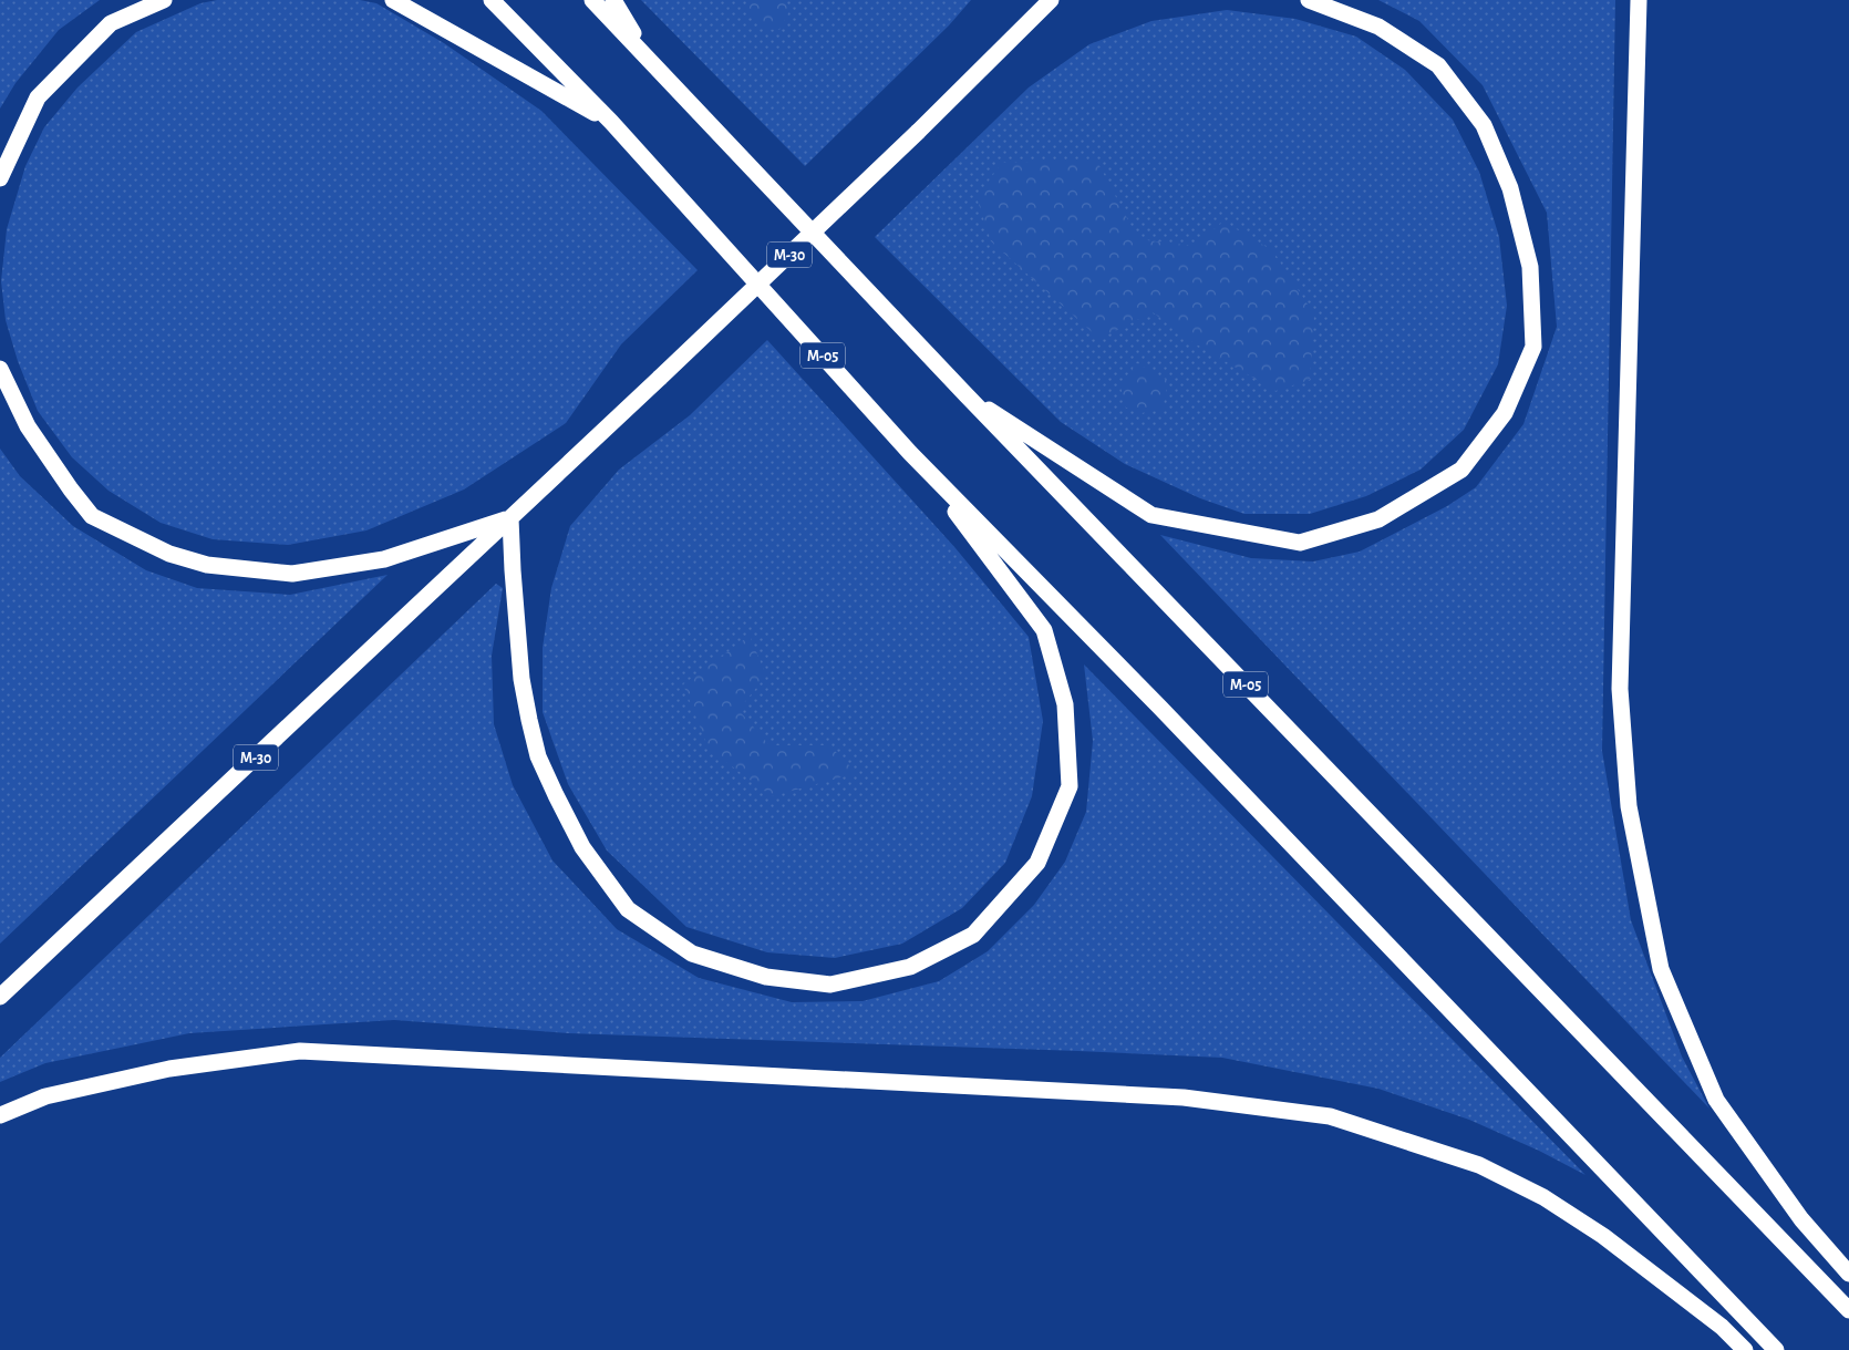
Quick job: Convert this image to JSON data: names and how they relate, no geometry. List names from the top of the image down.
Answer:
{
  "streets": {
    "highway": ["М-30", "М-05"]
  }
}
